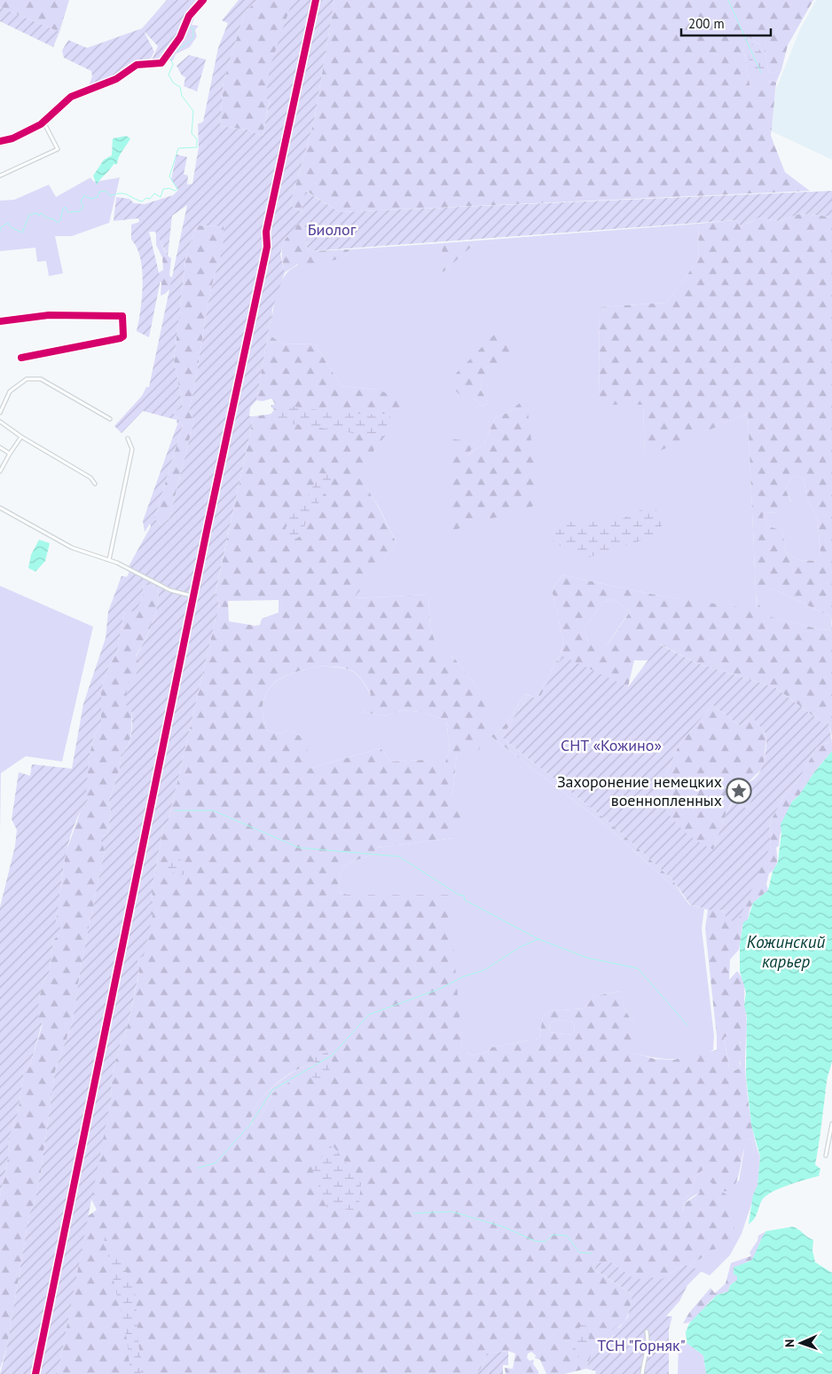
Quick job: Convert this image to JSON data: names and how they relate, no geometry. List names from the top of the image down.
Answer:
{
  "water": ["Кожинский карьер"],
  "parks": ["Биолог", "СНТ «Кожино»", "ТСН \"Горняк\""],
  "places": {
    "place": ["Захоронение немецких военнопленных"]
  },
  "scale_bar": "200 m",
  "north": "left"
}
